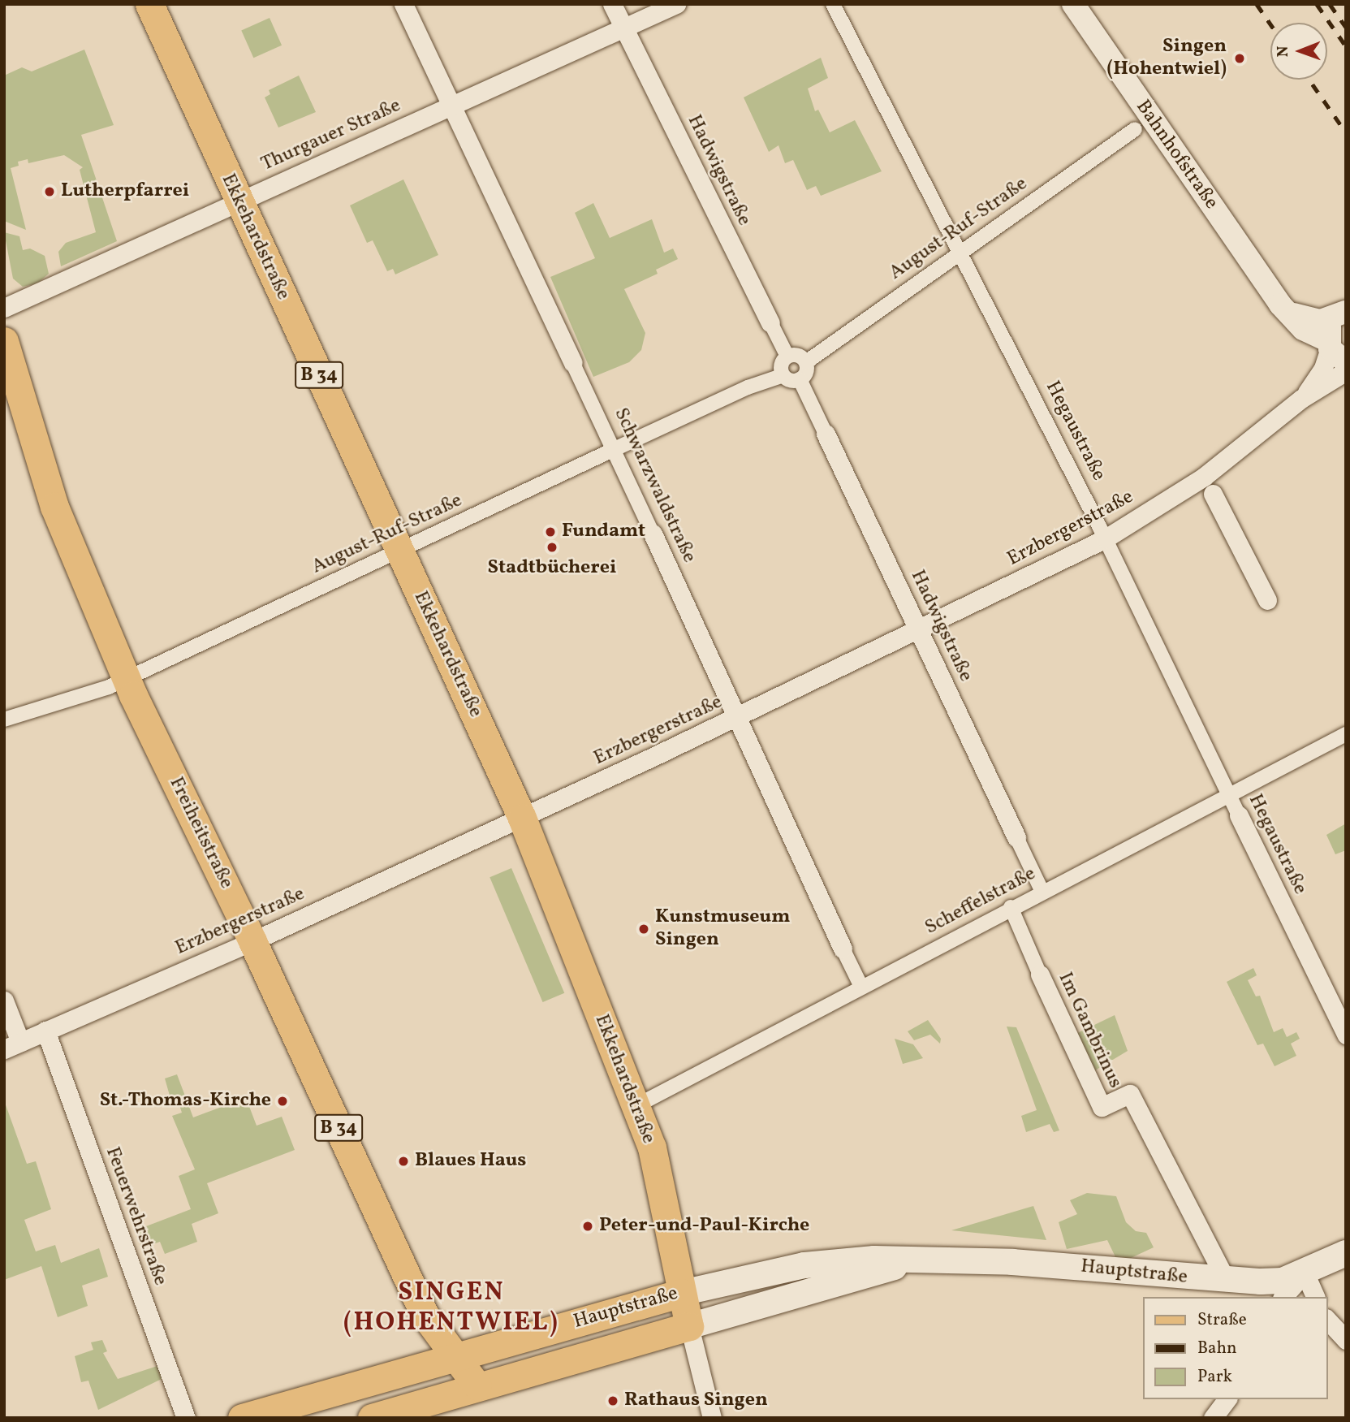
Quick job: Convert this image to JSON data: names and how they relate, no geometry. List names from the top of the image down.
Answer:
{
  "streets": {
    "main road": [
      "Ekkehardstraße",
      "B 34",
      "Freiheitstraße",
      "Hauptstraße"
    ],
    "street": [
      "Thurgauer Straße",
      "Bahnhofstraße",
      "Hadwigstraße",
      "August-Ruf-Straße",
      "Hegaustraße",
      "Schwarzwaldstraße",
      "Erzbergerstraße",
      "Scheffelstraße",
      "Im Gambrinus",
      "Feuerwehrstraße"
    ]
  },
  "crossings": [
    ["Thurgauer Straße", "Hadwigstraße"],
    ["Thurgauer Straße", "Ekkehardstraße"],
    ["Thurgauer Straße", "Schwarzwaldstraße"],
    ["Bahnhofstraße", "Erzbergerstraße"],
    ["Hadwigstraße", "August-Ruf-Straße"],
    ["Hadwigstraße", "Erzbergerstraße"],
    ["Hadwigstraße", "Scheffelstraße"],
    ["August-Ruf-Straße", "Ekkehardstraße"],
    ["August-Ruf-Straße", "Hegaustraße"],
    ["August-Ruf-Straße", "Schwarzwaldstraße"],
    ["August-Ruf-Straße", "Freiheitstraße"],
    ["Ekkehardstraße", "Erzbergerstraße"],
    ["Ekkehardstraße", "Scheffelstraße"],
    ["Ekkehardstraße", "Hauptstraße"],
    ["Hegaustraße", "Erzbergerstraße"],
    ["Hegaustraße", "Scheffelstraße"],
    ["Schwarzwaldstraße", "Erzbergerstraße"],
    ["Schwarzwaldstraße", "Scheffelstraße"],
    ["Erzbergerstraße", "Freiheitstraße"],
    ["Erzbergerstraße", "Feuerwehrstraße"],
    ["Freiheitstraße", "Hauptstraße"],
    ["Scheffelstraße", "Im Gambrinus"],
    ["Im Gambrinus", "Hauptstraße"]
  ],
  "districts": ["SINGEN (HOHENTWIEL)"],
  "places": [
    "Singen (Hohentwiel)",
    "Lutherpfarrei",
    "Fundamt",
    "Stadtbücherei",
    "Kunstmuseum Singen",
    "St.-Thomas-Kirche",
    "Blaues Haus",
    "Peter-und-Paul-Kirche",
    "Rathaus Singen"
  ],
  "legend": ["Straße", "Bahn", "Park"],
  "north": "left"
}
